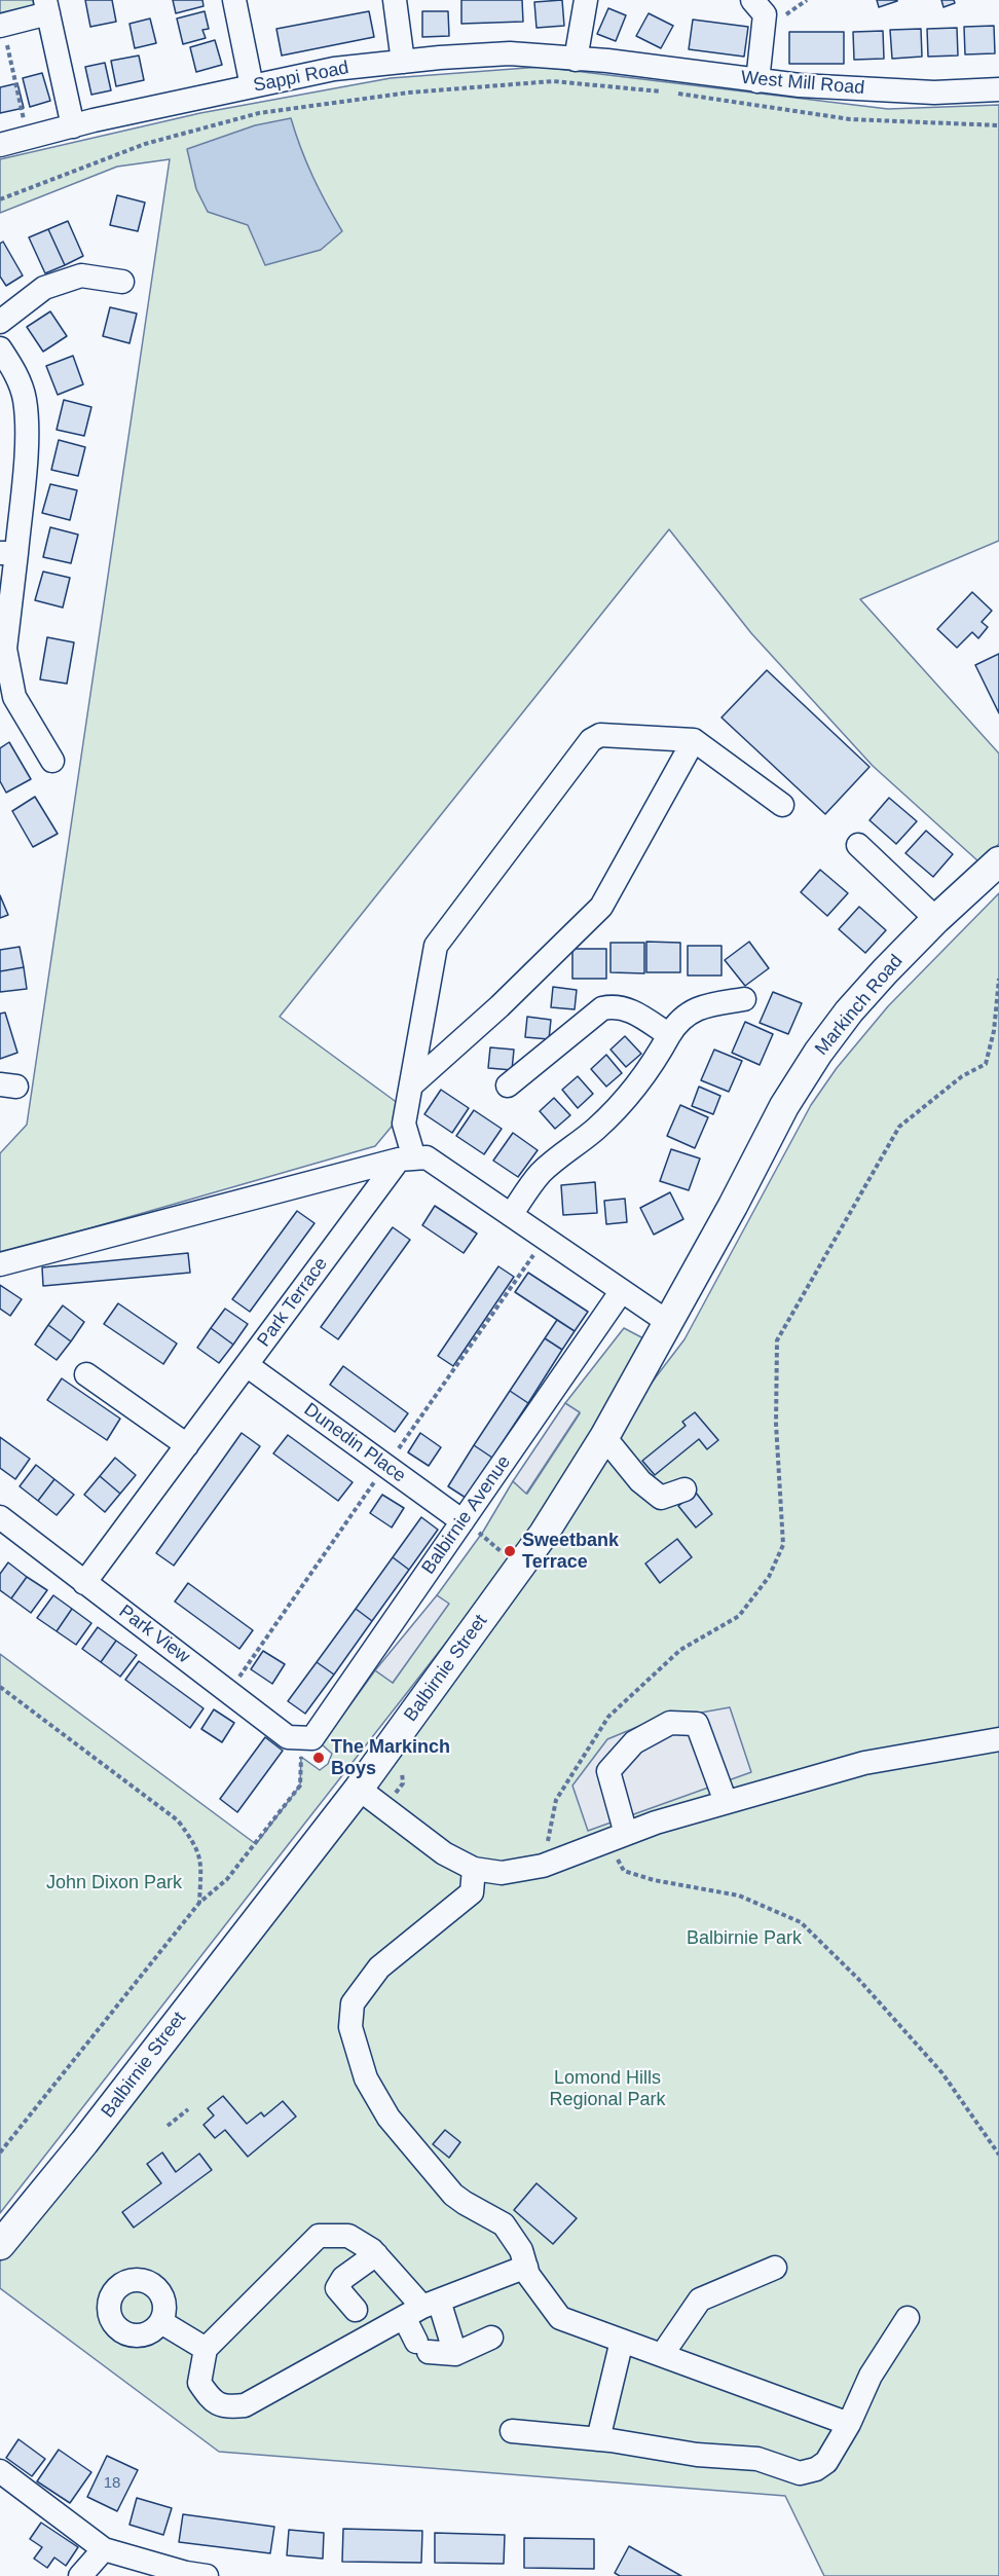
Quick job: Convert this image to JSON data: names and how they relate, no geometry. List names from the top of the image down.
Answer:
{
  "streets": {
    "main road": ["Markinch Road", "Balbirnie Street"],
    "street": [
      "Sappi Road",
      "West Mill Road",
      "Park Terrace",
      "Dunedin Place",
      "Balbirnie Avenue",
      "Park View"
    ]
  },
  "crossings": [
    ["Sappi Road", "West Mill Road"],
    ["Markinch Road", "Balbirnie Street"],
    ["Park Terrace", "Dunedin Place"],
    ["Park Terrace", "Park View"],
    ["Dunedin Place", "Balbirnie Avenue"],
    ["Balbirnie Avenue", "Park View"]
  ],
  "parks": ["John Dixon Park", "Balbirnie Park", "Lomond Hills Regional Park"],
  "places": ["Sweetbank Terrace", "The Markinch Boys"],
  "house_numbers": ["18"]
}
